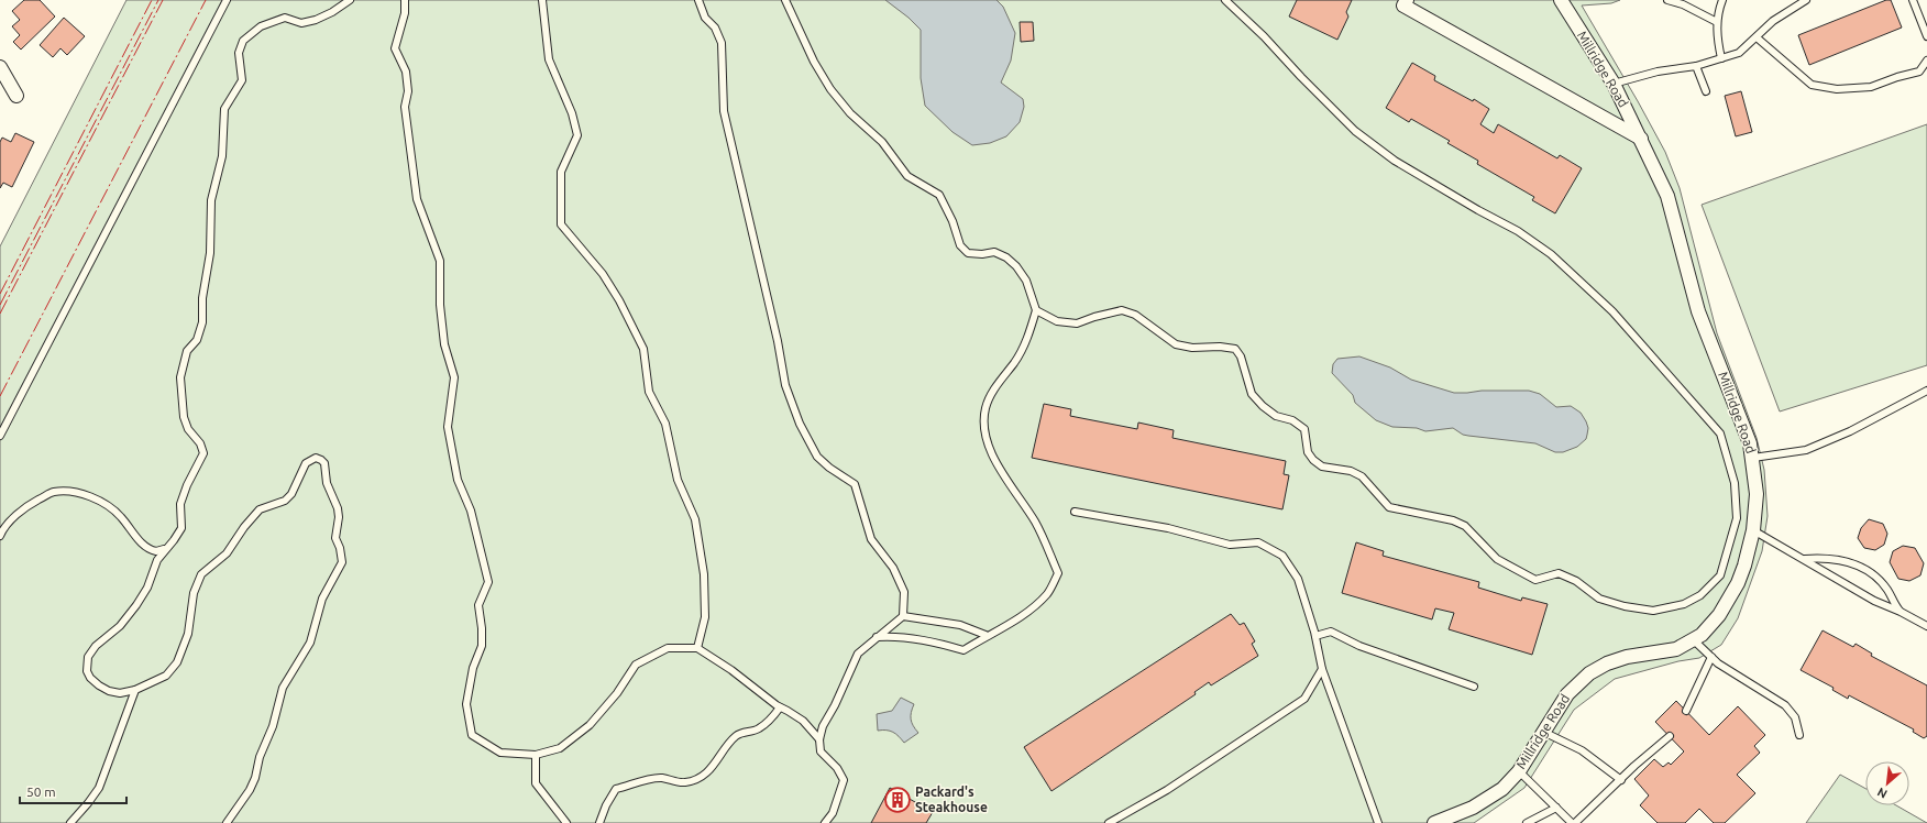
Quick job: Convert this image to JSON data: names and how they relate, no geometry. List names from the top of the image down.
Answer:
{
  "streets": {
    "street": ["Millridge Road"]
  },
  "places": {
    "building": ["Packard's Steakhouse"]
  },
  "scale_bar": "50 m",
  "north": "bottom left"
}
